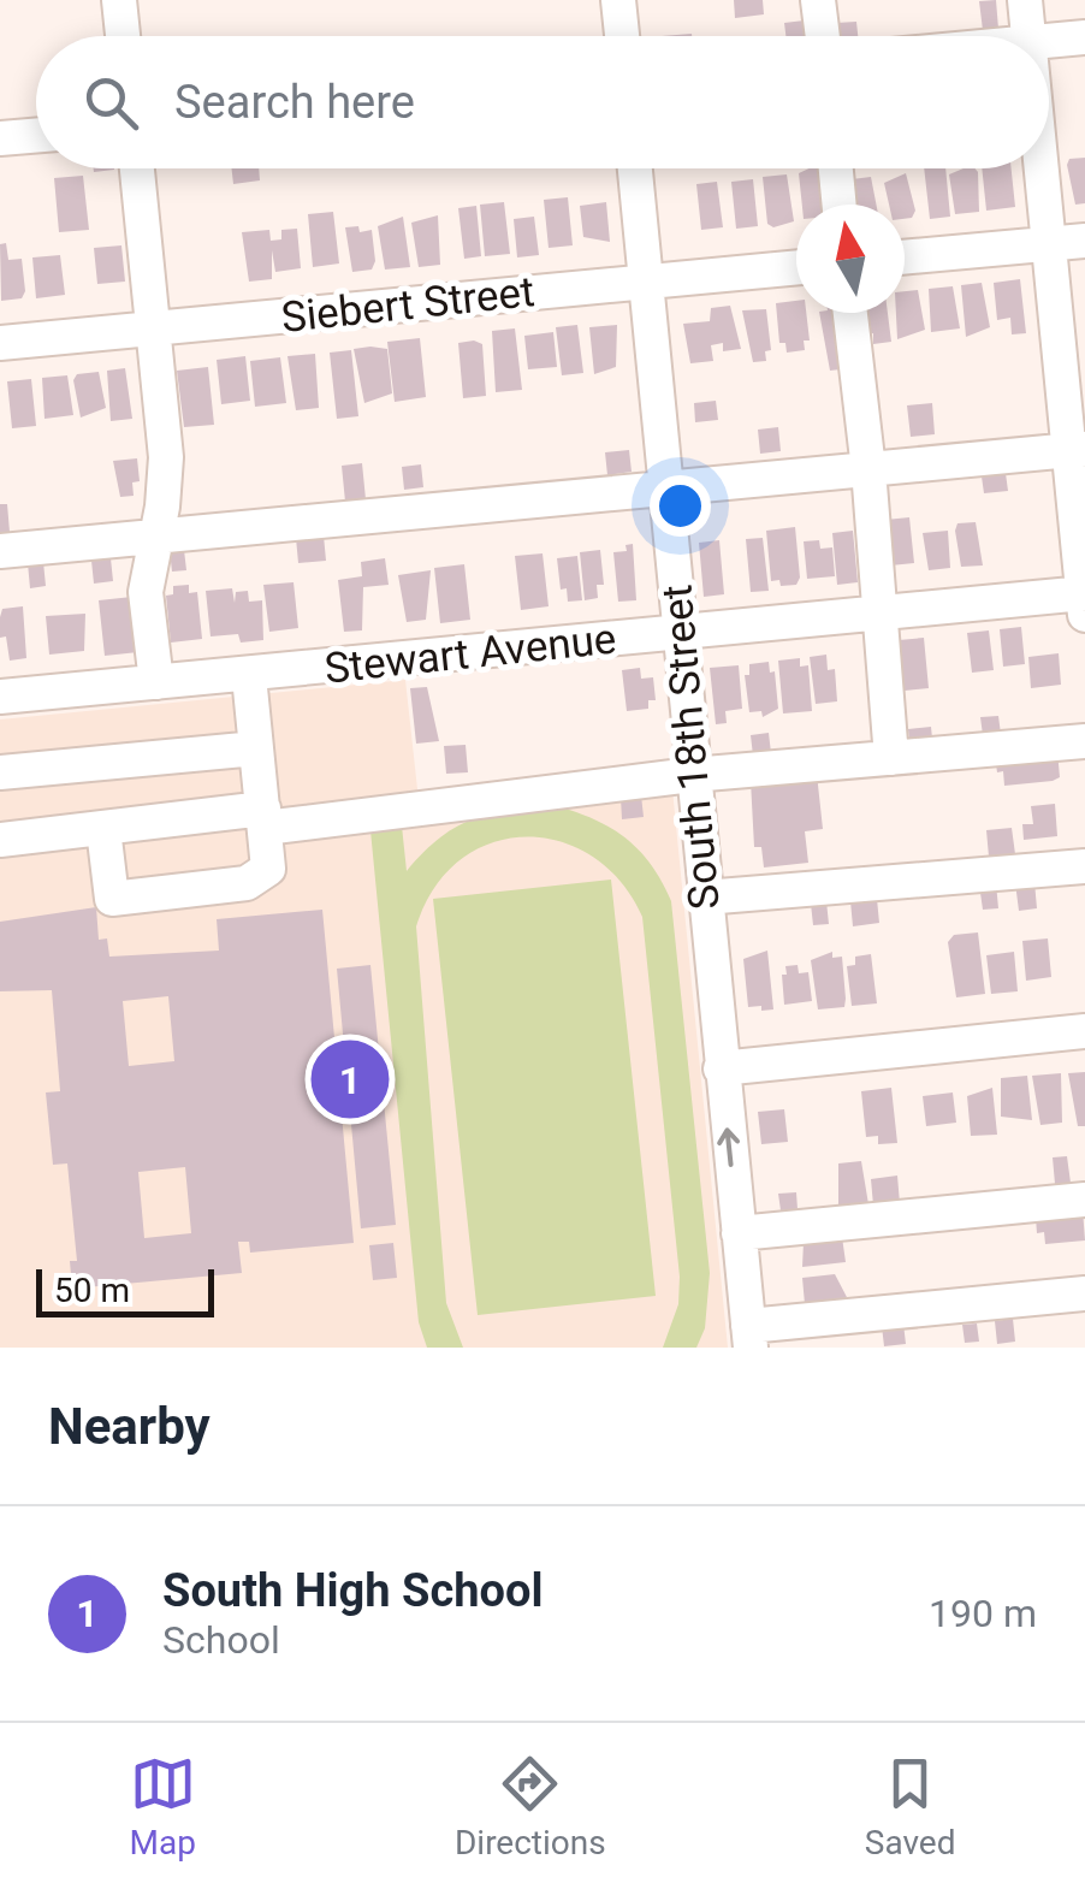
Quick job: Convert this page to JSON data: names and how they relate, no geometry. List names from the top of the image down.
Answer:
{
  "streets": {
    "street": ["Siebert Street", "Stewart Avenue", "South 18th Street"]
  },
  "crossings": [
    ["Siebert Street", "South 18th Street"],
    ["Stewart Avenue", "South 18th Street"]
  ],
  "scale_bar": "50 m",
  "north": "top",
  "page": {
    "search": "Search here",
    "pins": "1",
    "scale": "50 m",
    "heading": "Nearby",
    "list": [
      {
        "mark": "1",
        "name": "South High School",
        "note": "School",
        "value": "190 m"
      }
    ],
    "nav": ["Map", "Directions", "Saved"]
  }
}
